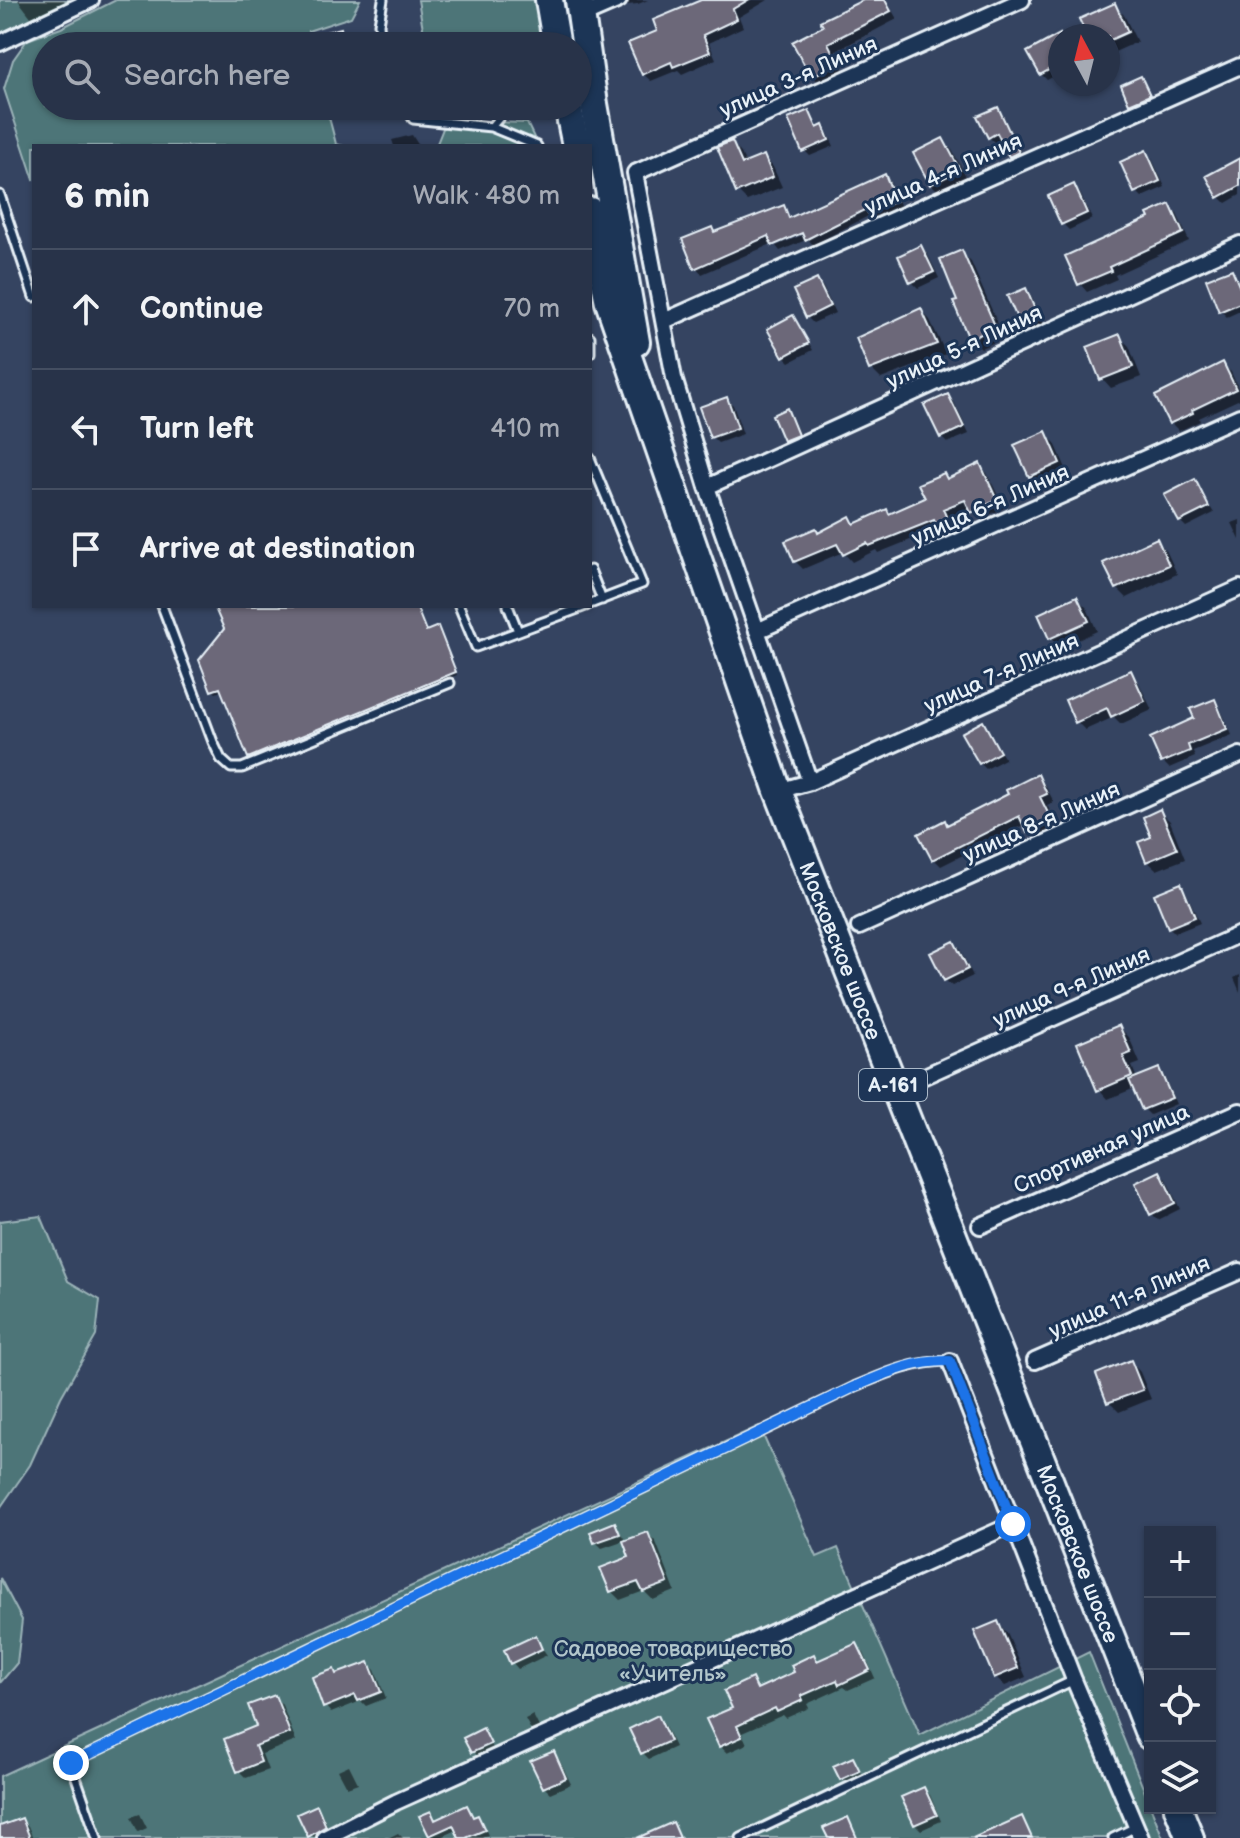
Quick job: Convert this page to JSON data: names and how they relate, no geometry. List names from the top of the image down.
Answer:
{
  "streets": {
    "highway": ["Московское шоссе", "А-161"],
    "street": [
      "улица 3-я Линия",
      "улица 4-я Линия",
      "улица 5-я Линия",
      "улица 6-я Линия",
      "улица 7-я Линия",
      "улица 8-я Линия",
      "улица 9-я Линия",
      "Спортивная улица",
      "улица 11-я Линия"
    ]
  },
  "crossings": [
    ["улица 3-я Линия", "улица 4-я Линия"],
    ["улица 7-я Линия", "Московское шоссе"],
    ["Московское шоссе", "А-161"]
  ],
  "parks": ["Садовое товарищество «Учитель»"],
  "north": "top",
  "page": {
    "search": "Search here",
    "heading": ["6 min", "Walk · 480 m"],
    "list": [
      ["Continue", "70 m"],
      ["Turn left", "410 m"],
      "Arrive at destination"
    ],
    "map_buttons": ["+", "−"]
  }
}
